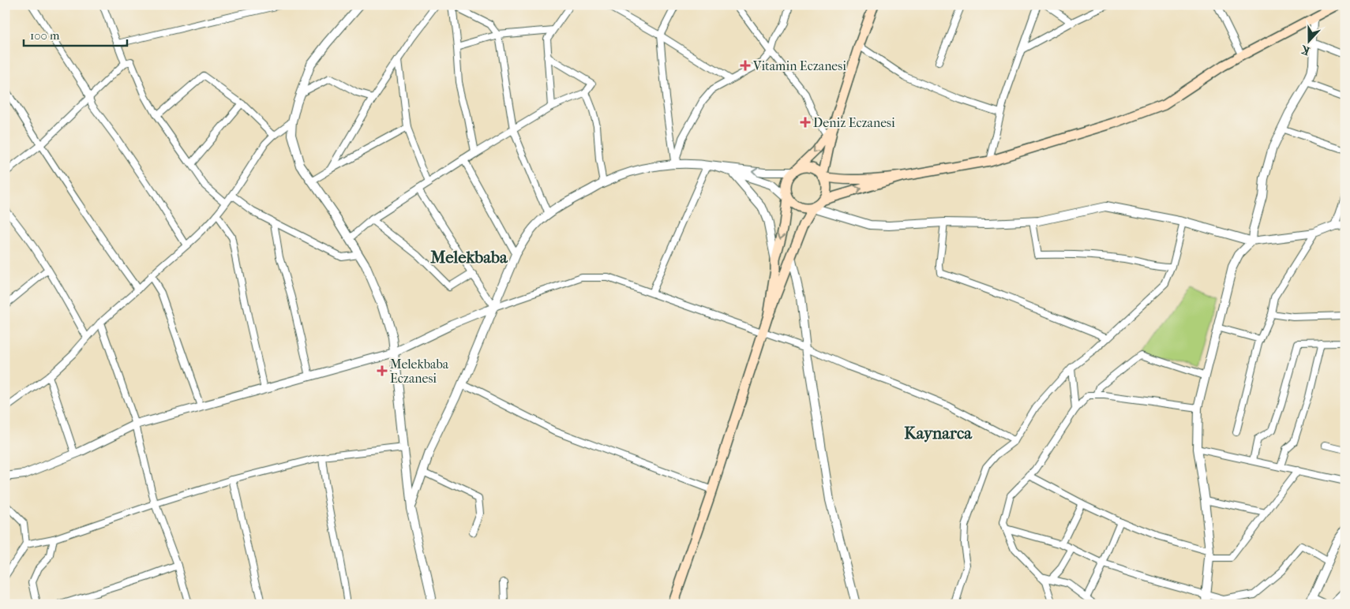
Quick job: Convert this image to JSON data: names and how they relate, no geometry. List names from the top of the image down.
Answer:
{
  "districts": ["Melekbaba", "Kaynarca"],
  "places": {
    "health": ["Vitamin Eczanesi", "Deniz Eczanesi", "Melekbaba Eczanesi"]
  },
  "scale_bar": "100 m",
  "north": "bottom"
}
